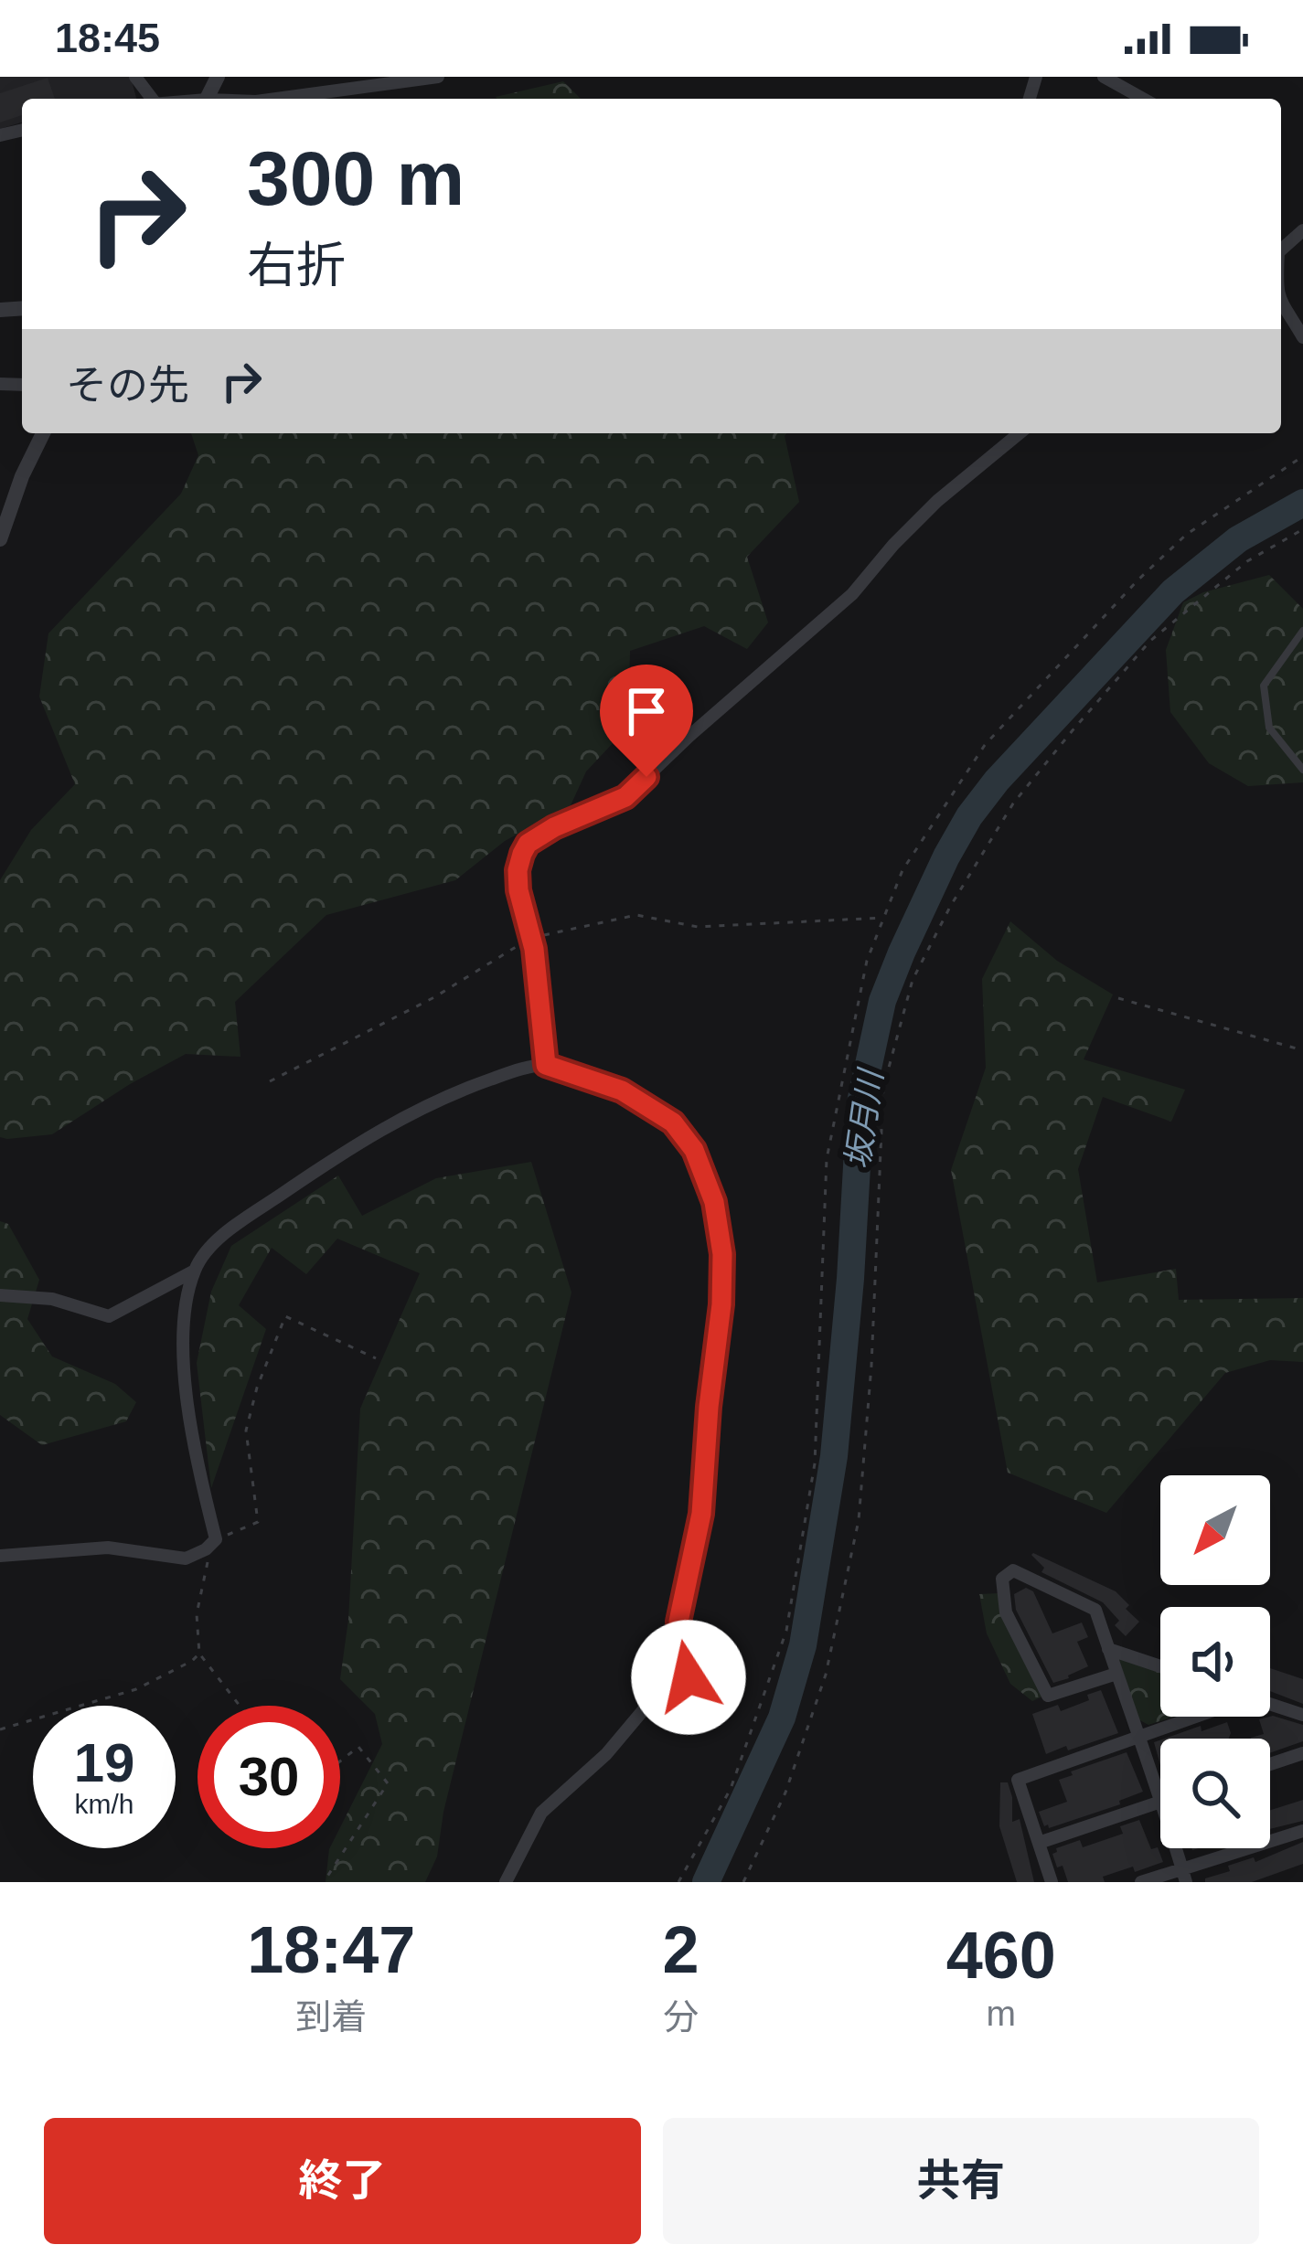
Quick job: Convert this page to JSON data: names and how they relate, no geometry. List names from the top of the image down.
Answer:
{
  "water": ["坂月川"],
  "north": "bottom left",
  "page": {
    "status": "18:45",
    "turn": ["300 m", "右折"],
    "then": "その先",
    "speed": "19 km/h",
    "limit": "30",
    "eta": [
      "18:47",
      "到着",
      "2",
      "分",
      "460",
      "m"
    ],
    "buttons": ["終了", "共有"]
  }
}
